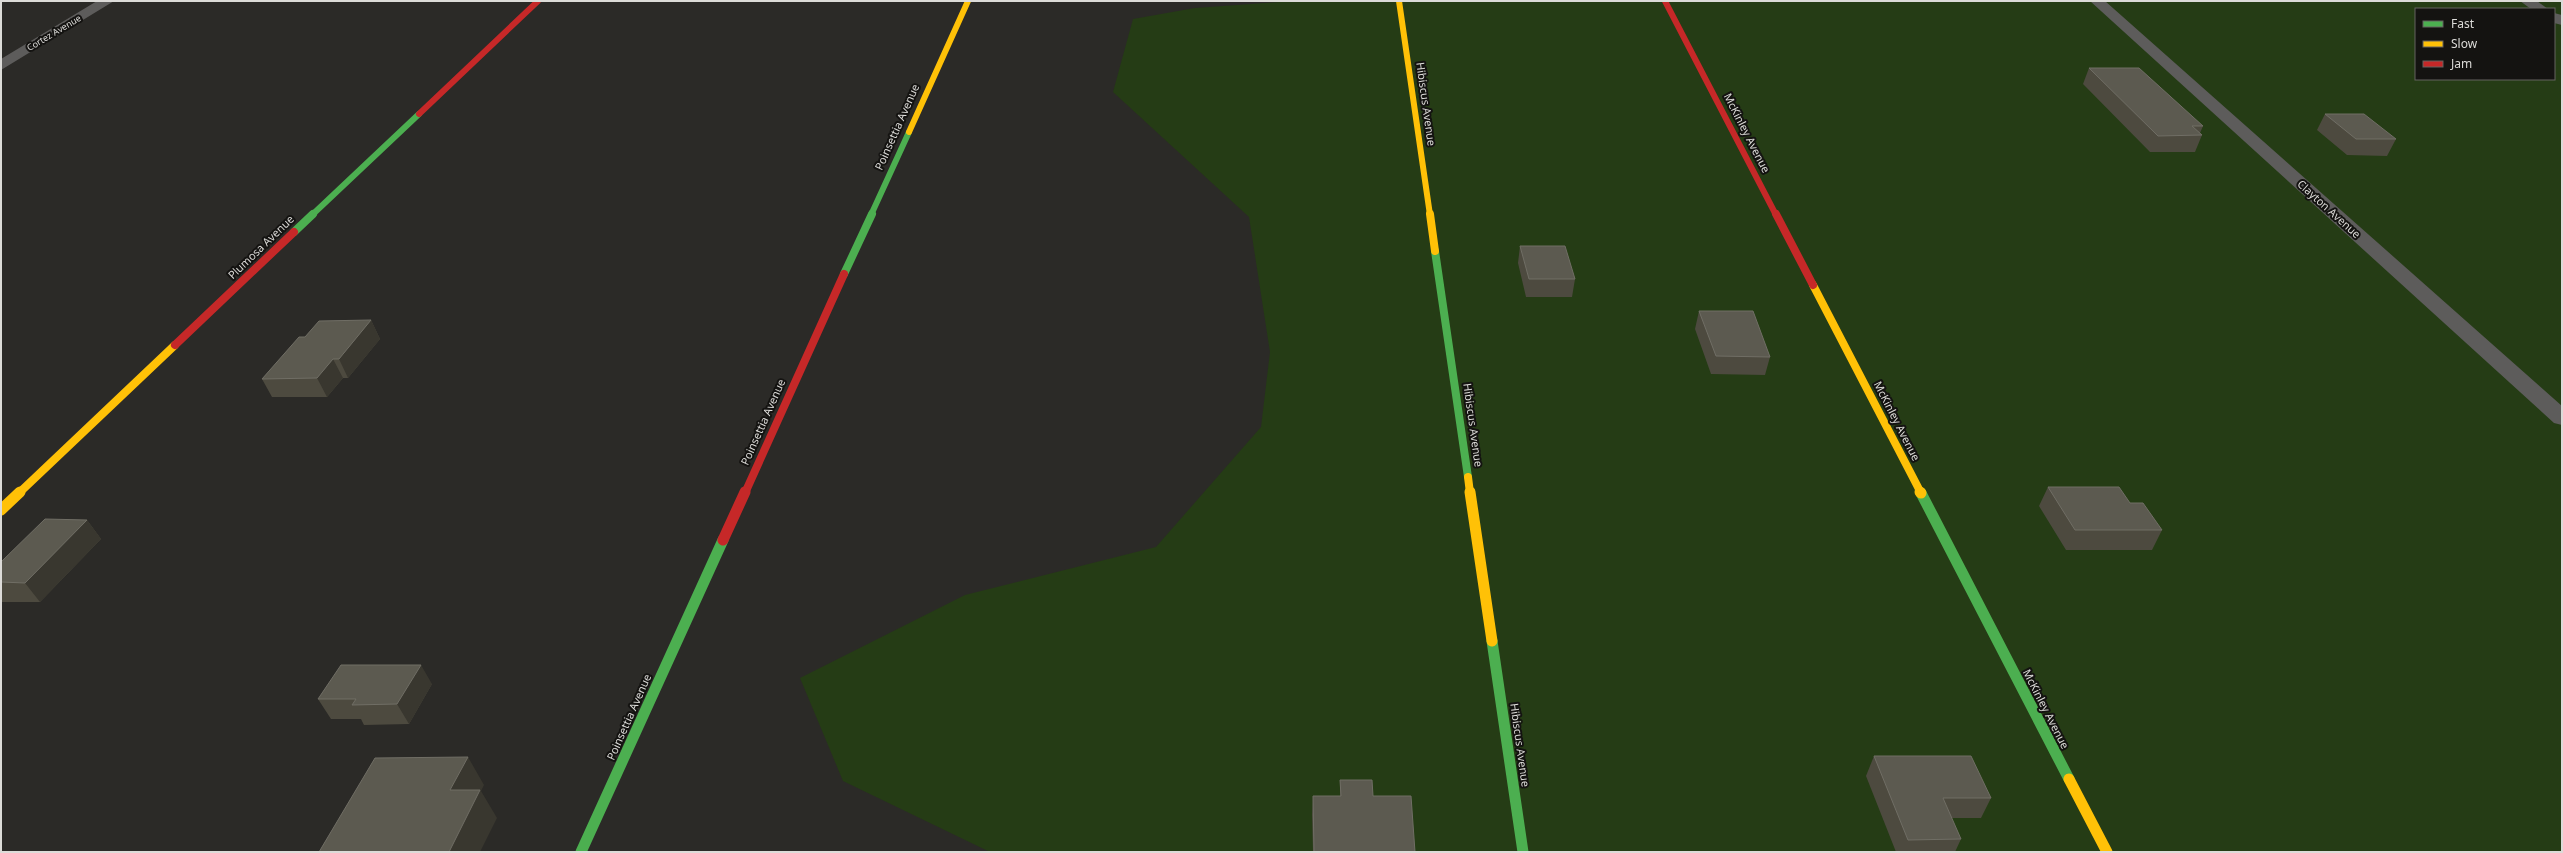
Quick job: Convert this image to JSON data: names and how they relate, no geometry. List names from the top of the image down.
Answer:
{
  "streets": {
    "street": [
      "Cortez Avenue",
      "Hibiscus Avenue",
      "Poinsettia Avenue",
      "McKinley Avenue",
      "Clayton Avenue",
      "Plumosa Avenue"
    ]
  },
  "legend": ["Fast", "Slow", "Jam"]
}
